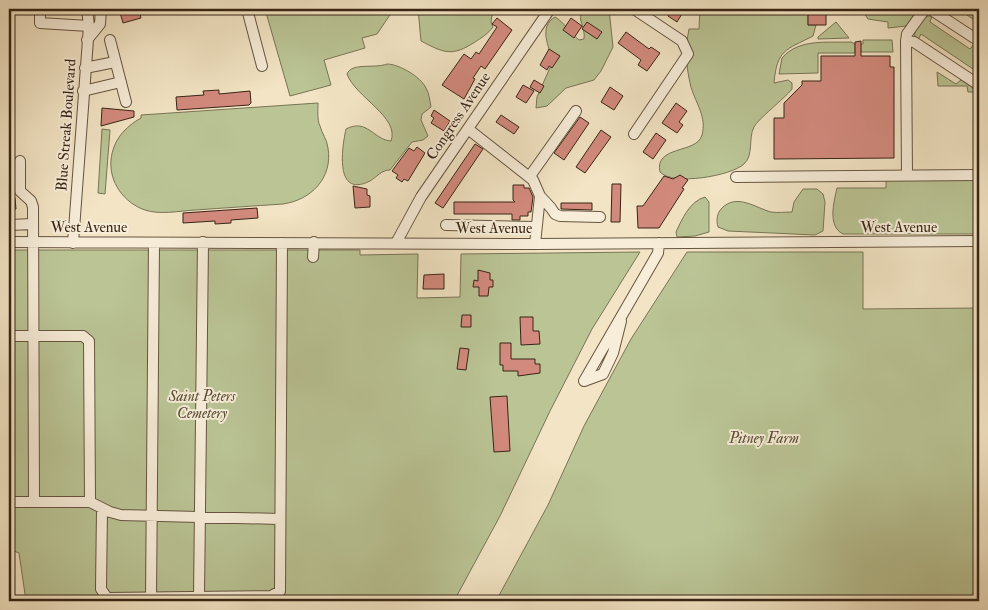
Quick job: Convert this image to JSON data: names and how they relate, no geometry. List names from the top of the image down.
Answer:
{
  "streets": {
    "street": ["Congress Avenue", "Blue Streak Boulevard", "West Avenue"]
  },
  "crossings": [
    ["Congress Avenue", "West Avenue"],
    ["Blue Streak Boulevard", "West Avenue"]
  ],
  "parks": ["Saint Peters Cemetery", "Pitney Farm"]
}
